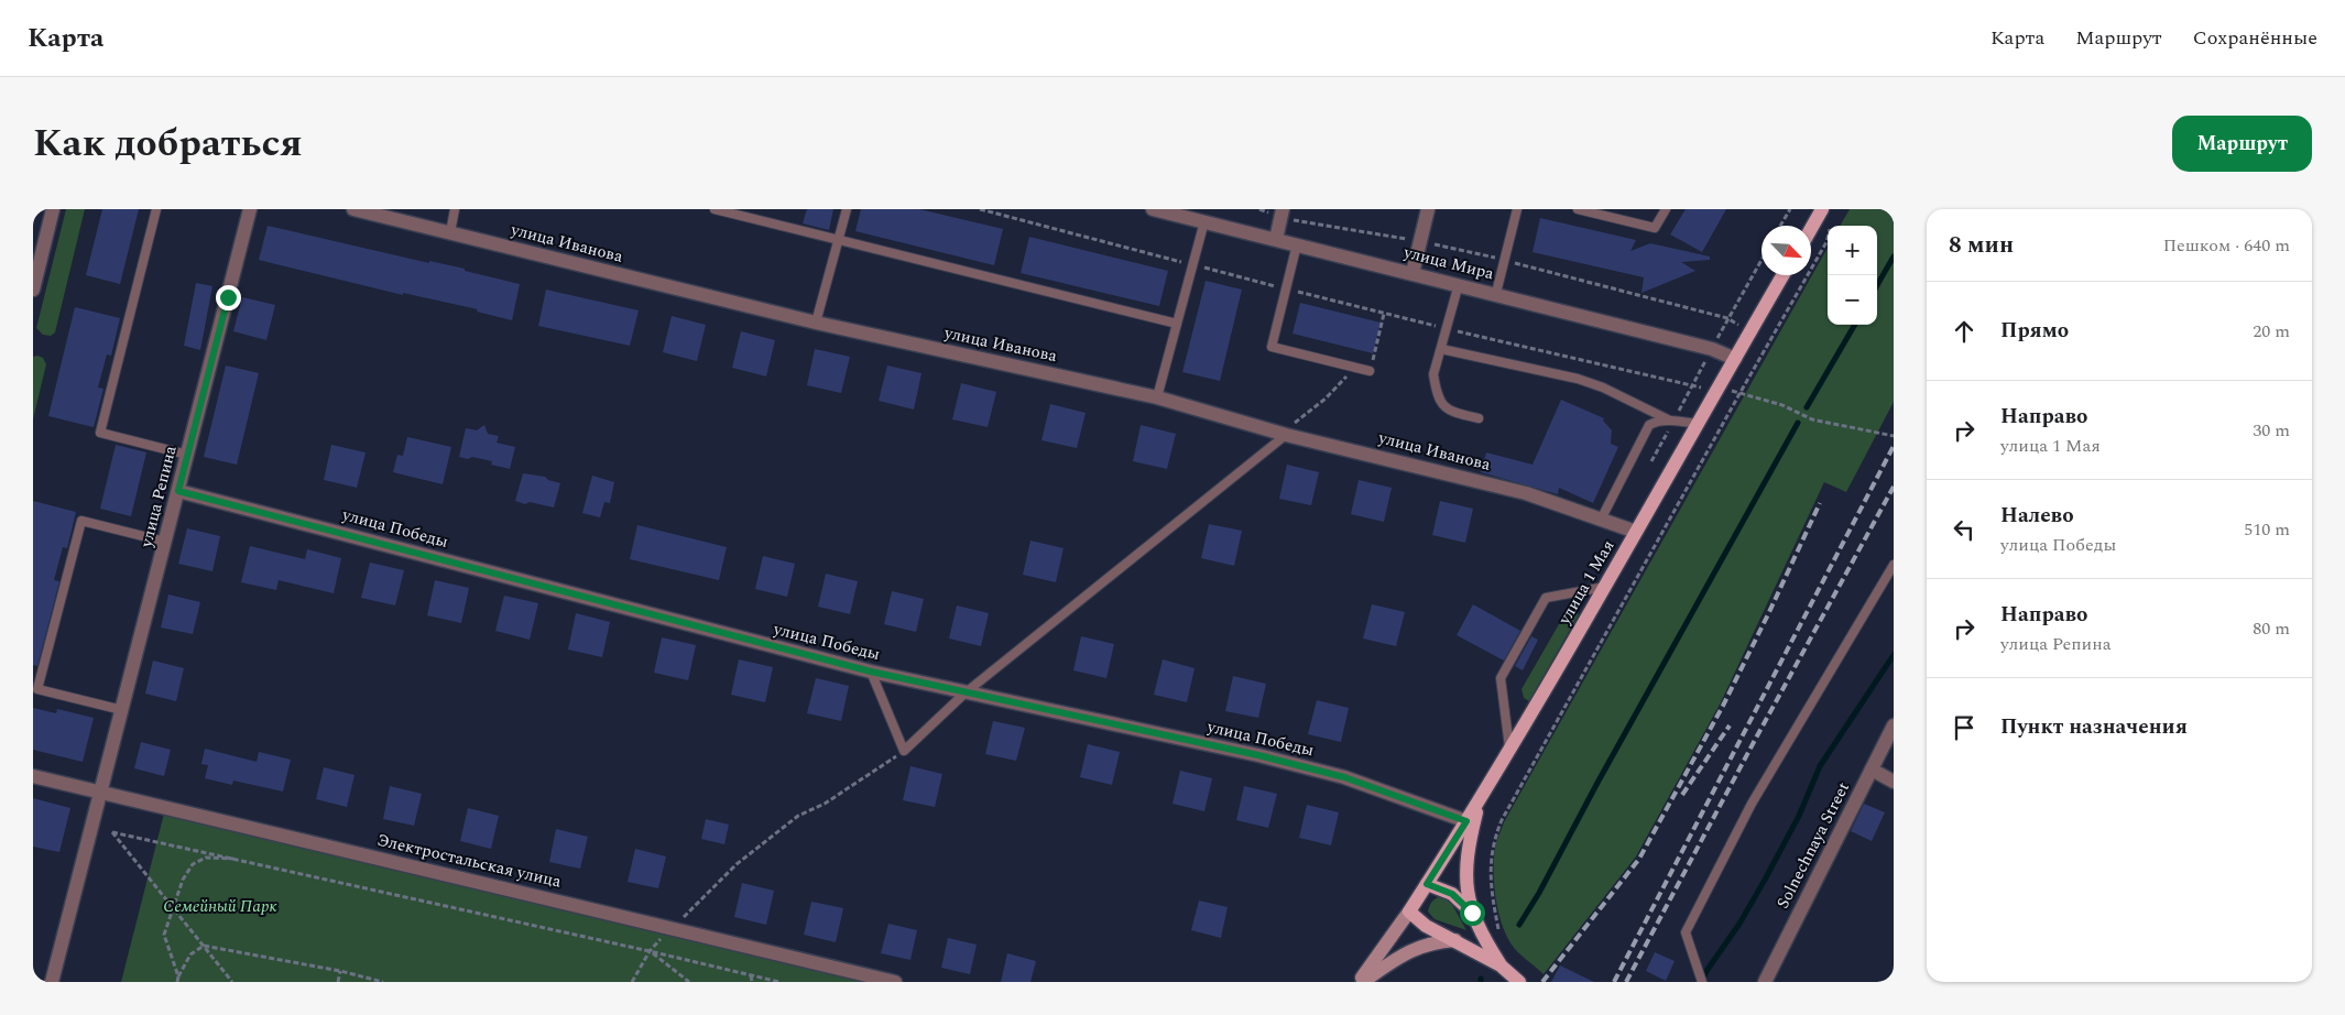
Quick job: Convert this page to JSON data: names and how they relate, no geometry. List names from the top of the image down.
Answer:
{
  "streets": {
    "main road": ["улица 1 Мая"],
    "street": [
      "улица Иванова",
      "улица Мира",
      "улица Репина",
      "улица Победы",
      "Solnechnaya Street",
      "Электростальская улица"
    ]
  },
  "crossings": [
    ["улица Иванова", "улица 1 Мая"],
    ["улица Мира", "улица 1 Мая"],
    ["улица Репина", "улица Победы"],
    ["улица Репина", "Электростальская улица"],
    ["улица Победы", "улица 1 Мая"]
  ],
  "parks": ["Семейный Парк"],
  "north": "bottom right",
  "page": {
    "header": "Карта",
    "nav": ["Карта", "Маршрут", "Сохранённые"],
    "title": "Как добраться",
    "buttons": "Маршрут",
    "heading": ["8 мин", "Пешком · 640 m"],
    "map_buttons": ["+", "−"],
    "list": [
      ["Прямо", "20 m"],
      ["Направо", "улица 1 Мая", "30 m"],
      ["Налево", "улица Победы", "510 m"],
      ["Направо", "улица Репина", "80 m"],
      "Пункт назначения"
    ]
  }
}
